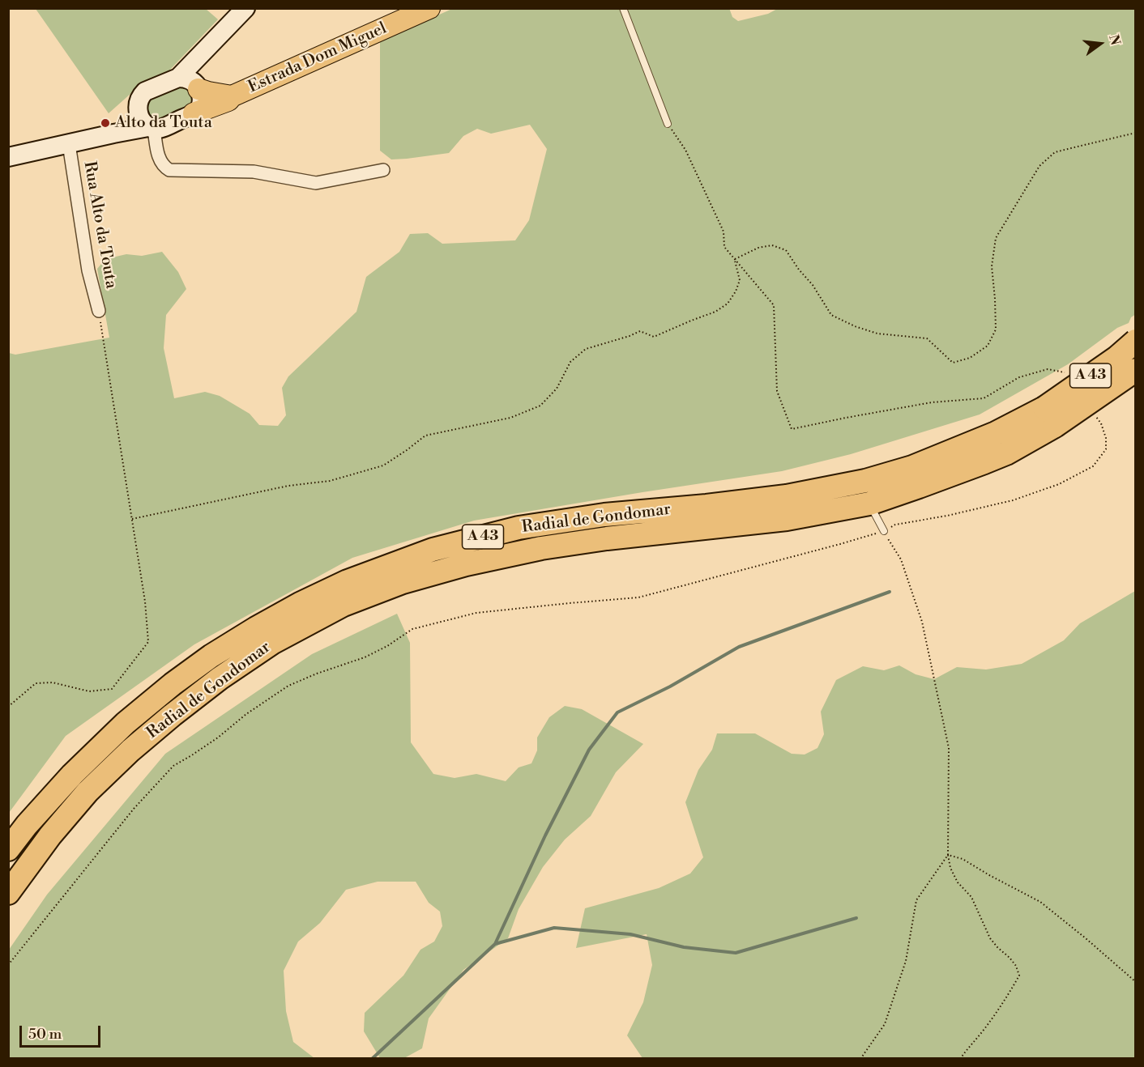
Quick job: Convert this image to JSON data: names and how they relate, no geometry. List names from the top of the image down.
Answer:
{
  "streets": {
    "highway": ["A 43", "Radial de Gondomar"],
    "main road": ["Estrada Dom Miguel"],
    "street": ["Rua Alto da Touta"]
  },
  "crossings": [
    ["A 43", "Radial de Gondomar"]
  ],
  "places": ["Alto da Touta"],
  "scale_bar": "50 m",
  "north": "right"
}
